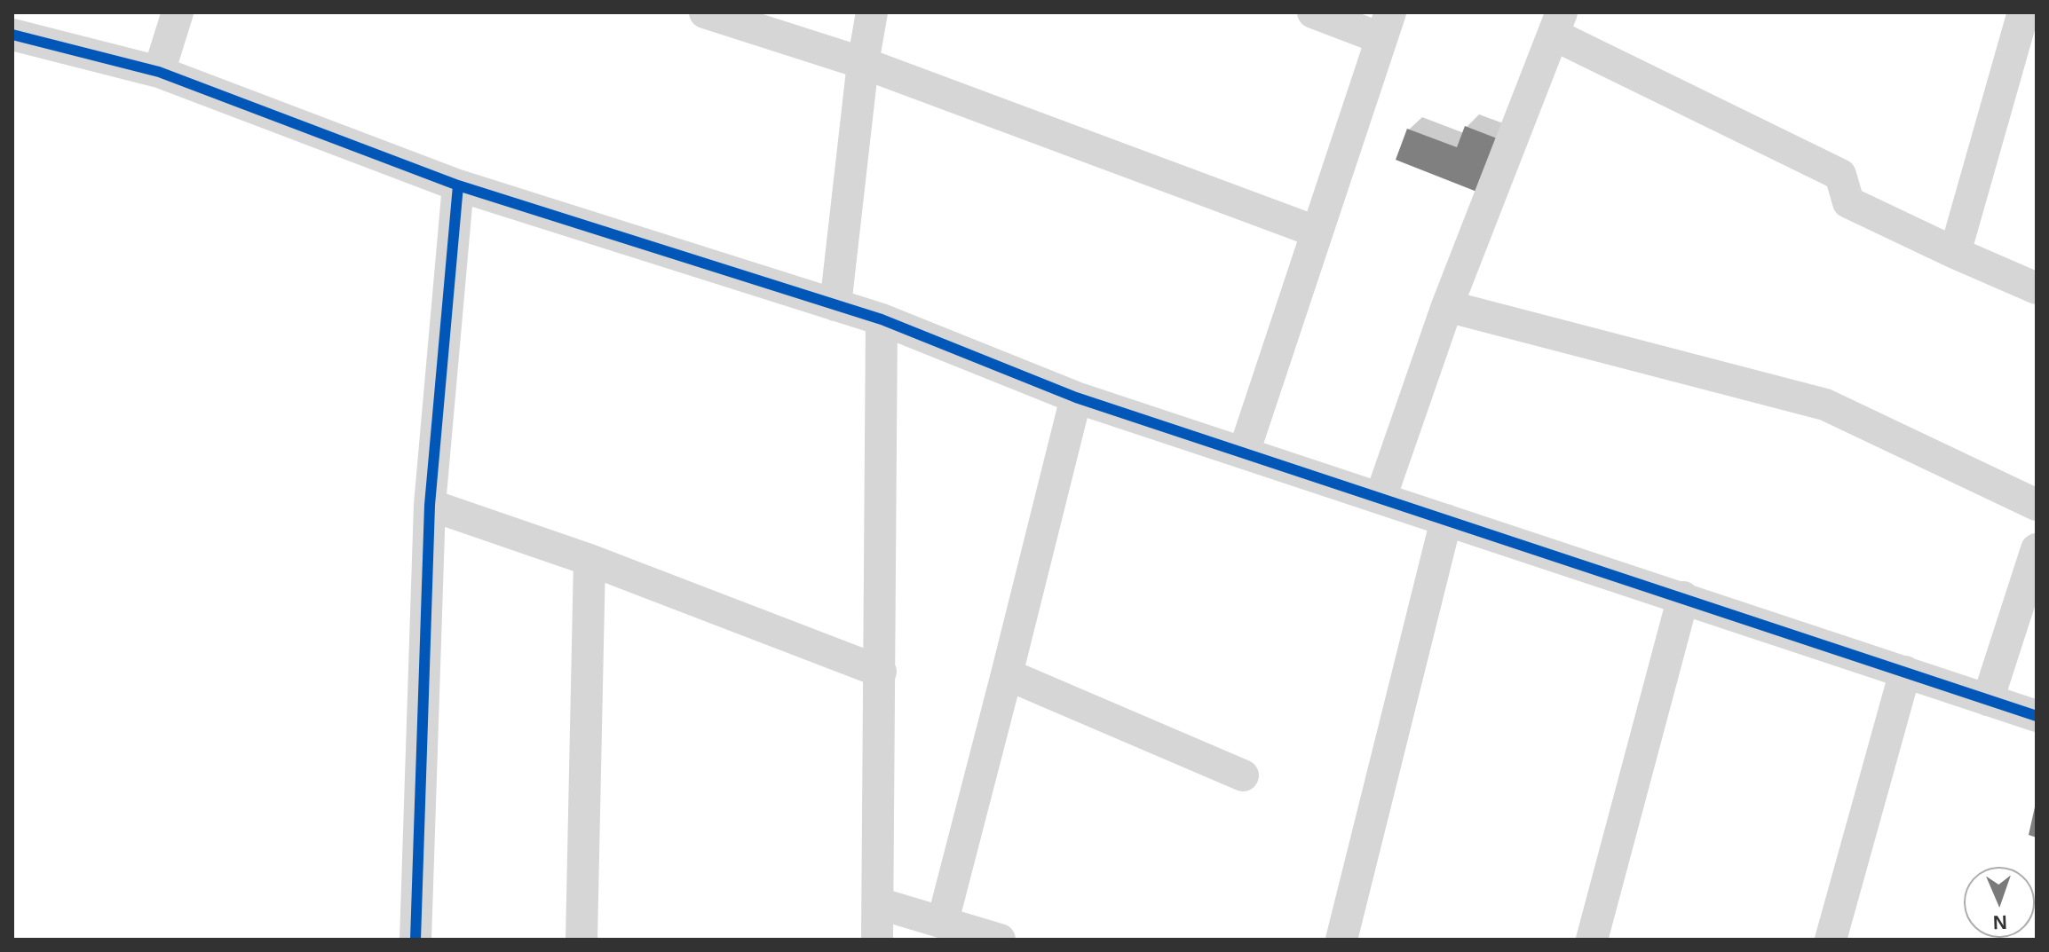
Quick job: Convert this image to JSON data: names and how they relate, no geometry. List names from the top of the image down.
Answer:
{
  "north": "bottom"
}
